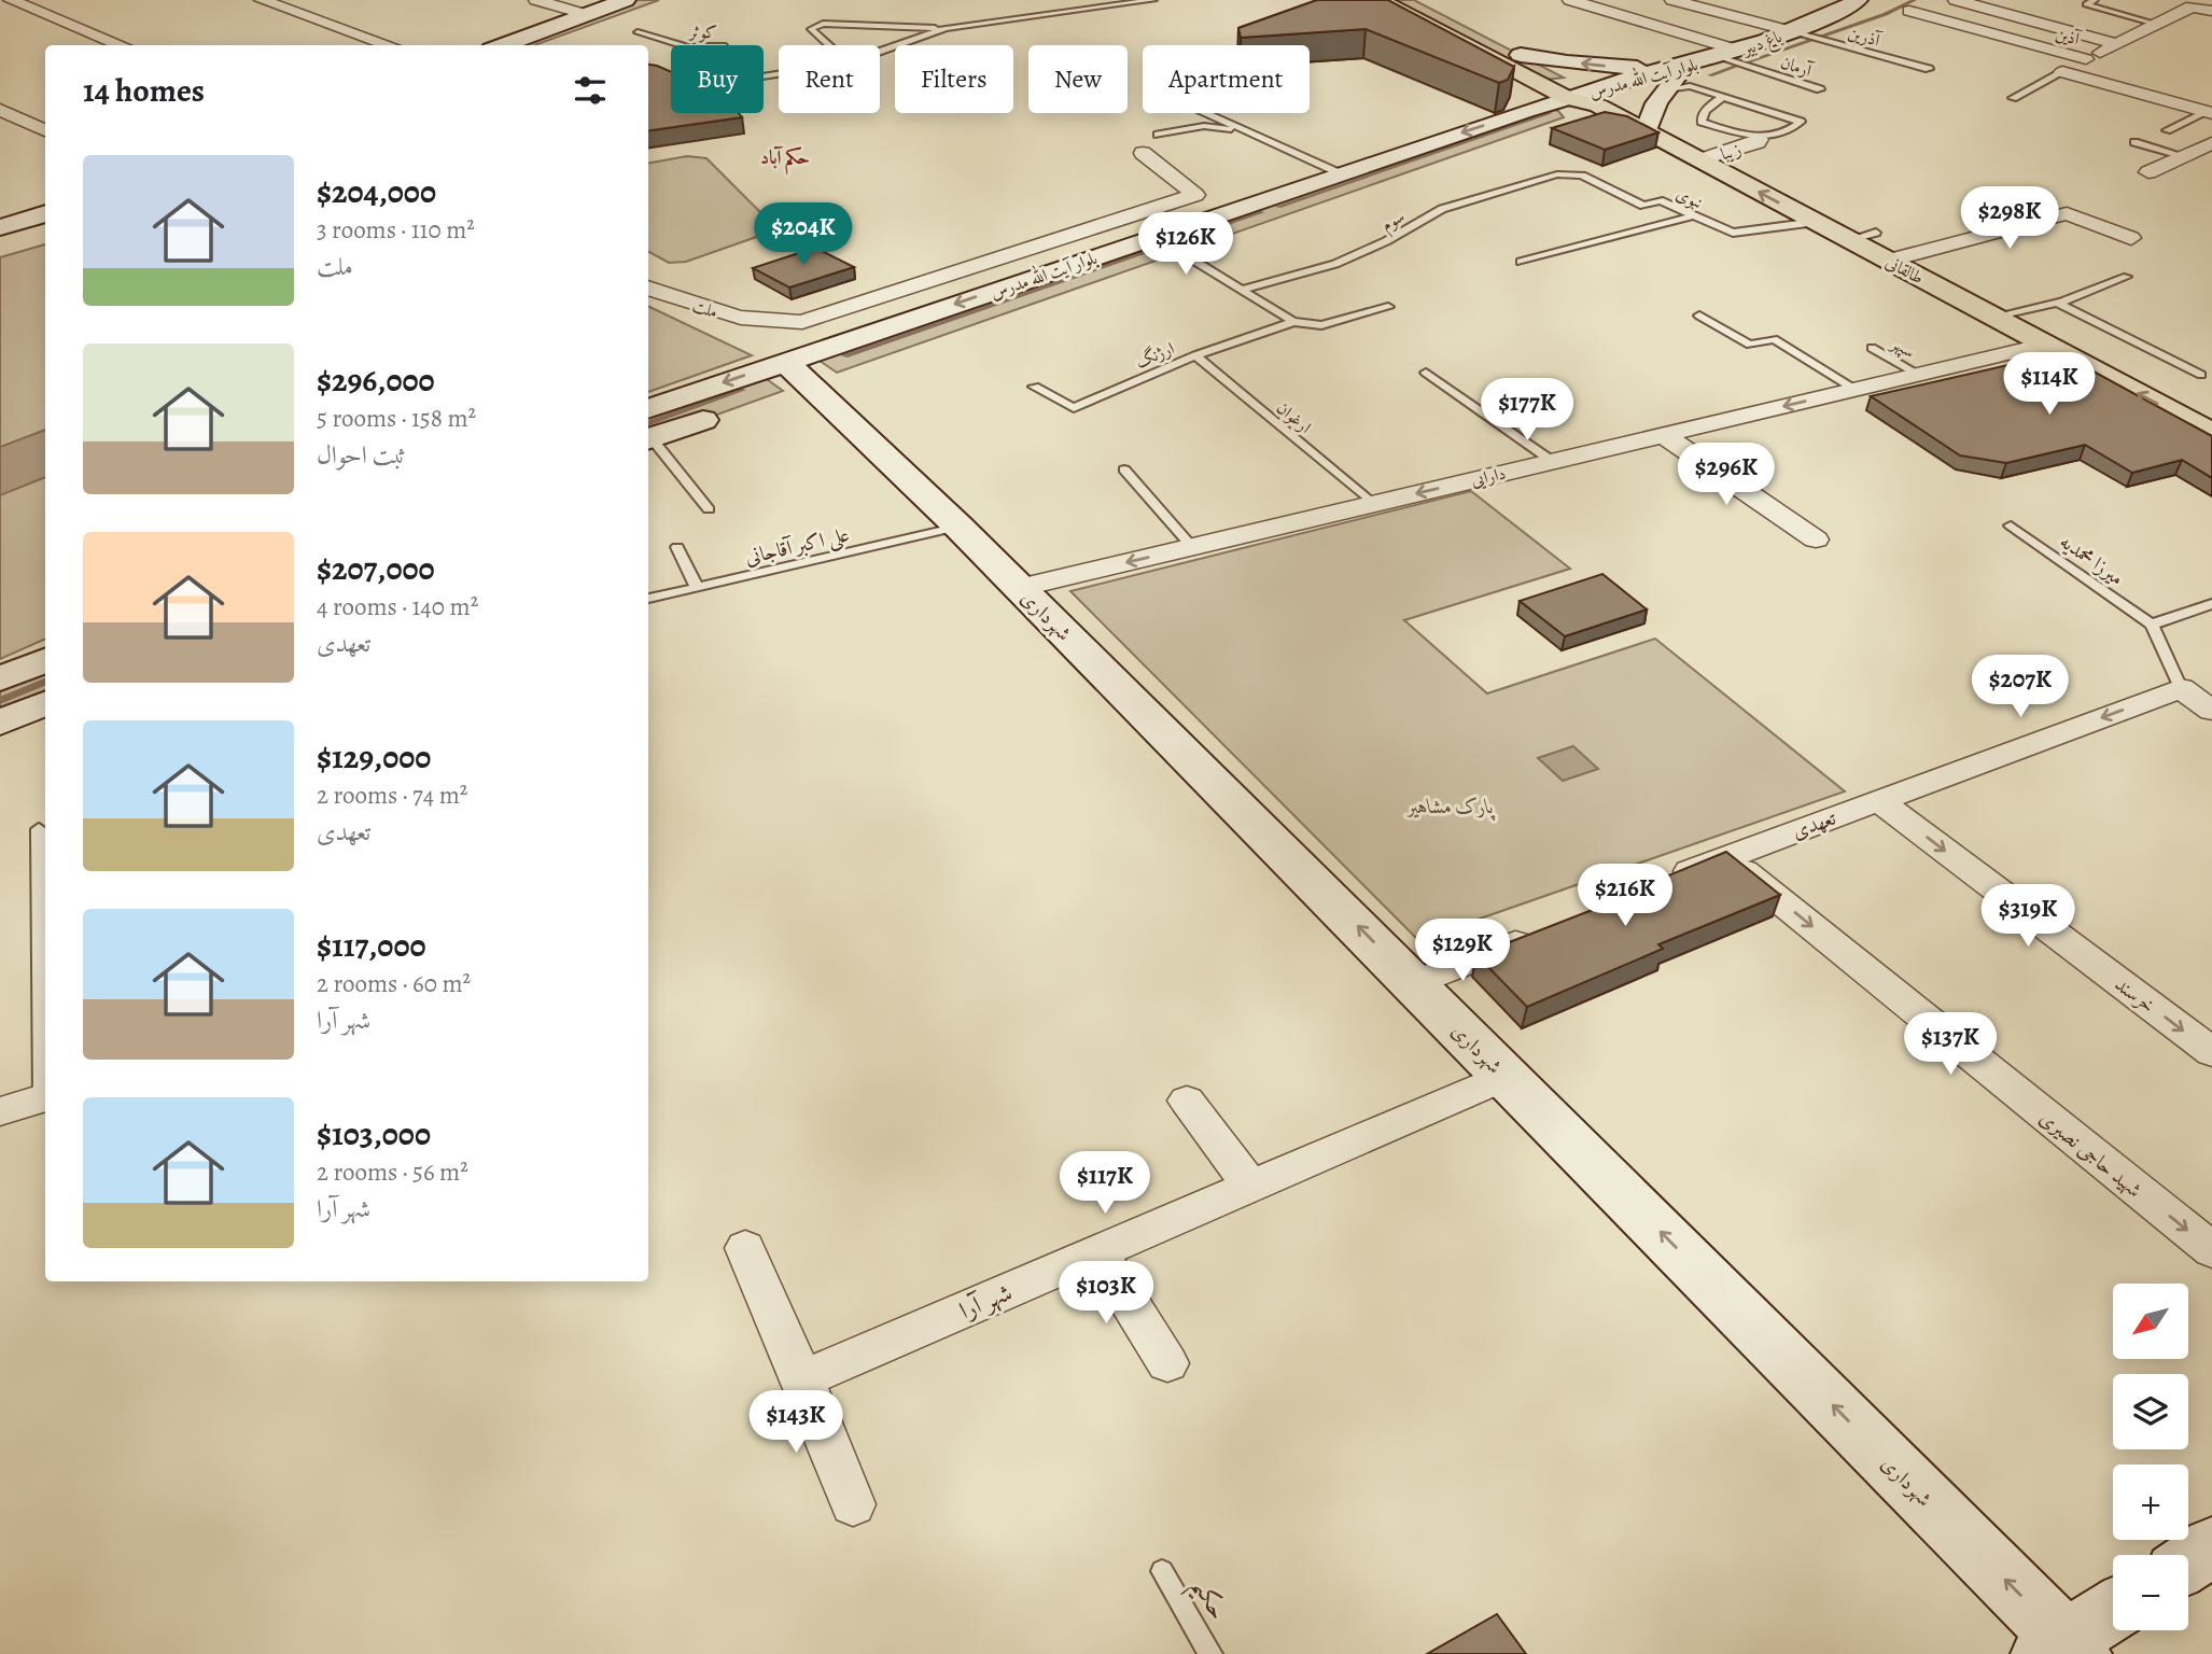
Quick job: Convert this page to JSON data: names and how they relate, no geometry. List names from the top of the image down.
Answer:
{
  "streets": {
    "main road": [
      "باغ دبیر",
      "بلوار آیت الله مدرس",
      "طالقانی",
      "شهرداری"
    ],
    "street": [
      "آذین",
      "زیبا",
      "ملت",
      "دارایی",
      "تعهدی",
      "خرسند",
      "شهید حاجی نصیری",
      "شهر آرا"
    ],
    "lane": [
      "کوثر",
      "آذرین",
      "آرمان",
      "نبوی",
      "سوم",
      "سپهر",
      "ارژنگ",
      "ارغوان",
      "علی اکبر آقاجانی",
      "میرزا محمدیه",
      "حکیم"
    ]
  },
  "crossings": [
    ["آذرین", "باغ دبیر"],
    ["باغ دبیر", "آرمان"],
    ["باغ دبیر", "بلوار آیت الله مدرس"],
    ["آرمان", "بلوار آیت الله مدرس"],
    ["بلوار آیت الله مدرس", "طالقانی"],
    ["بلوار آیت الله مدرس", "شهرداری"],
    ["زیبا", "طالقانی"],
    ["نبوی", "سوم"],
    ["نبوی", "طالقانی"],
    ["طالقانی", "دارایی"],
    ["سپهر", "دارایی"],
    ["ارژنگ", "ارغوان"],
    ["ارغوان", "دارایی"],
    ["دارایی", "شهرداری"],
    ["علی اکبر آقاجانی", "شهرداری"],
    ["شهرداری", "شهر آرا"],
    ["تعهدی", "خرسند"],
    ["تعهدی", "شهید حاجی نصیری"]
  ],
  "one_way": [
    "طالقانی",
    "دارایی",
    "شهرداری",
    "تعهدی",
    "خرسند",
    "شهید حاجی نصیری"
  ],
  "districts": ["حکم آباد"],
  "parks": ["پارک مشاهیر"],
  "north": "bottom left",
  "page": {
    "chip": [
      "Buy",
      "Rent",
      "Filters",
      "New",
      "Apartment"
    ],
    "heading": "14 homes",
    "list": [
      {
        "name": "$204,000",
        "note": "3 rooms · 110 m² · ملت"
      },
      {
        "name": "$296,000",
        "note": "5 rooms · 158 m² · ثبت احوال"
      },
      {
        "name": "$207,000",
        "note": "4 rooms · 140 m² · تعهدی"
      },
      {
        "name": "$129,000",
        "note": "2 rooms · 74 m² · تعهدی"
      },
      {
        "name": "$117,000",
        "note": "2 rooms · 60 m² · شهر آرا"
      },
      {
        "name": "$103,000",
        "note": "2 rooms · 56 m² · شهر آرا"
      }
    ],
    "price": [
      "$298K",
      "$204K",
      "$126K",
      "$114K",
      "$177K",
      "$296K",
      "$207K",
      "$216K",
      "$319K",
      "$129K",
      "$137K",
      "$117K",
      "$103K",
      "$143K"
    ],
    "map_buttons": ["+", "−"]
  }
}
